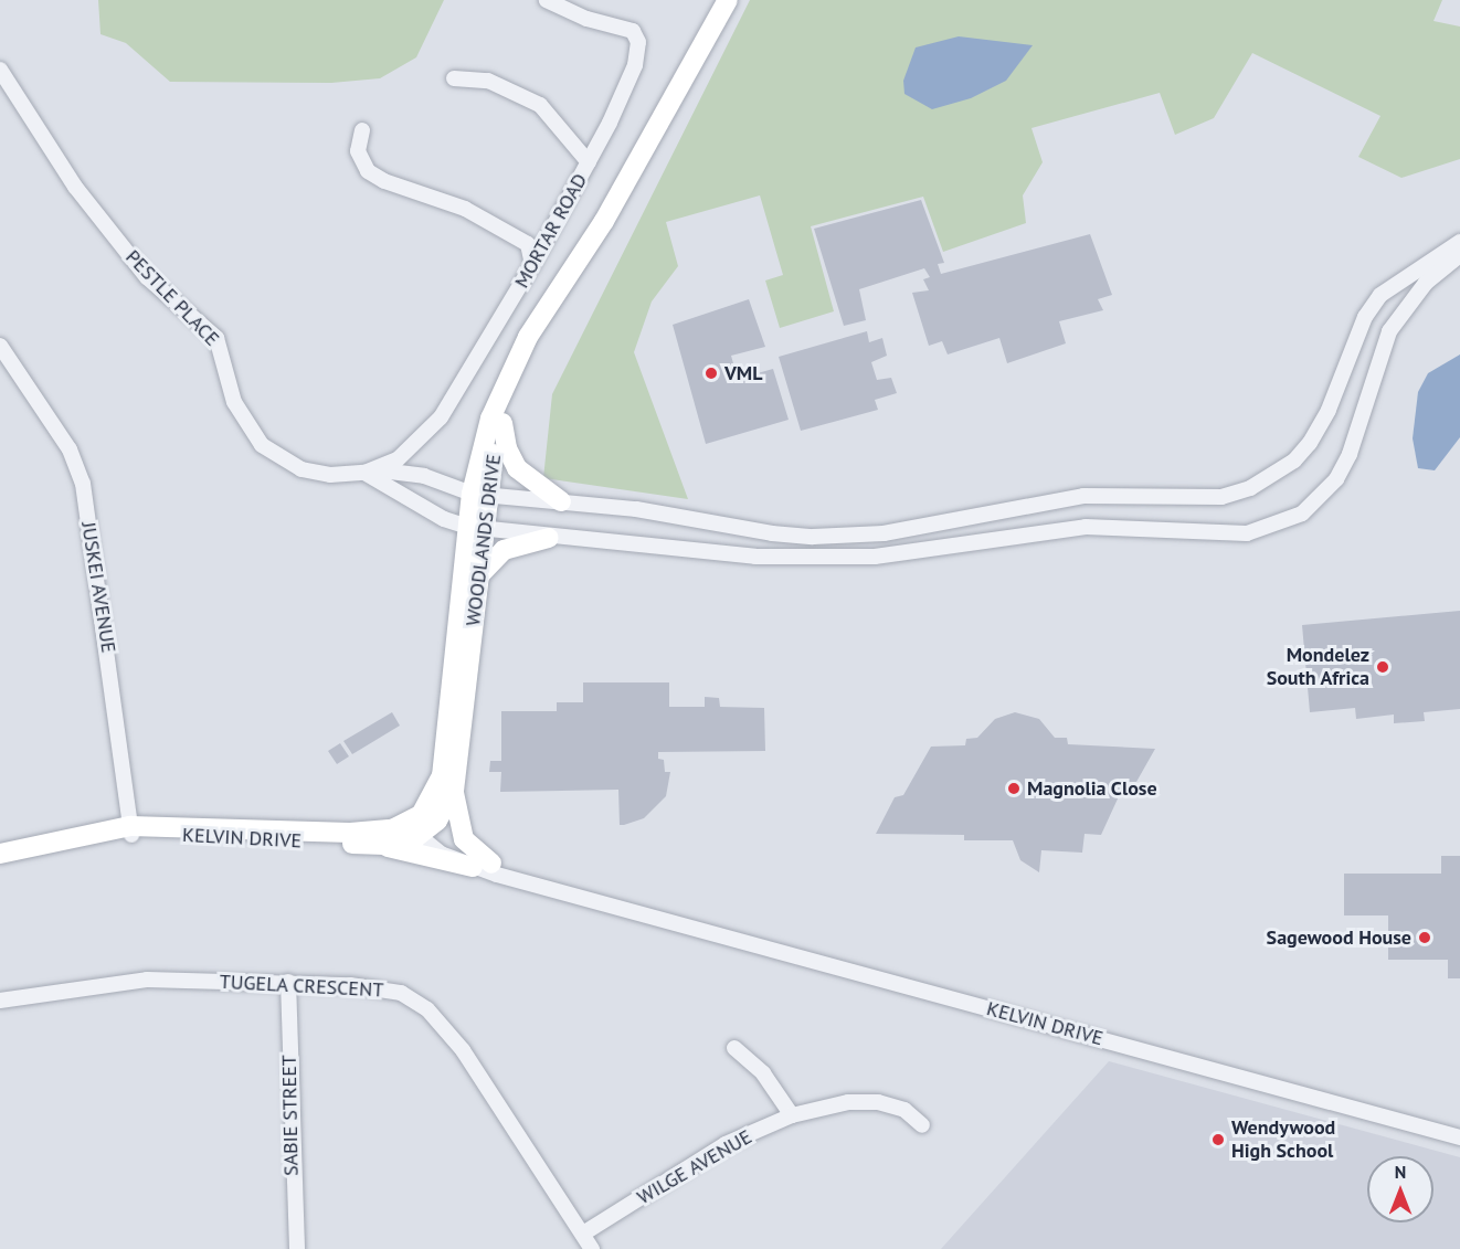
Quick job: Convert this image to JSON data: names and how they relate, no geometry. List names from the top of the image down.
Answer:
{
  "streets": {
    "main road": ["WOODLANDS DRIVE", "KELVIN DRIVE"],
    "street": [
      "MORTAR ROAD",
      "PESTLE PLACE",
      "JUSKEI AVENUE",
      "TUGELA CRESCENT",
      "SABIE STREET",
      "WILGE AVENUE"
    ]
  },
  "crossings": [
    ["MORTAR ROAD", "PESTLE PLACE"],
    ["WOODLANDS DRIVE", "KELVIN DRIVE"],
    ["JUSKEI AVENUE", "KELVIN DRIVE"],
    ["TUGELA CRESCENT", "SABIE STREET"],
    ["TUGELA CRESCENT", "WILGE AVENUE"]
  ],
  "places": [
    "VML",
    "Mondelez South Africa",
    "Magnolia Close",
    "Sagewood House",
    "Wendywood High School"
  ],
  "north": "top"
}
